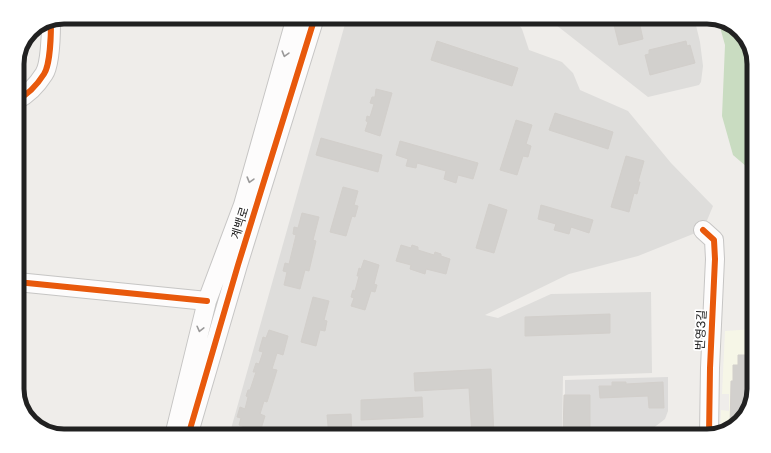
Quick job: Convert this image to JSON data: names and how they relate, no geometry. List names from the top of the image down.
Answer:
{
  "streets": {
    "street": ["계백로", "번영3길"]
  }
}
